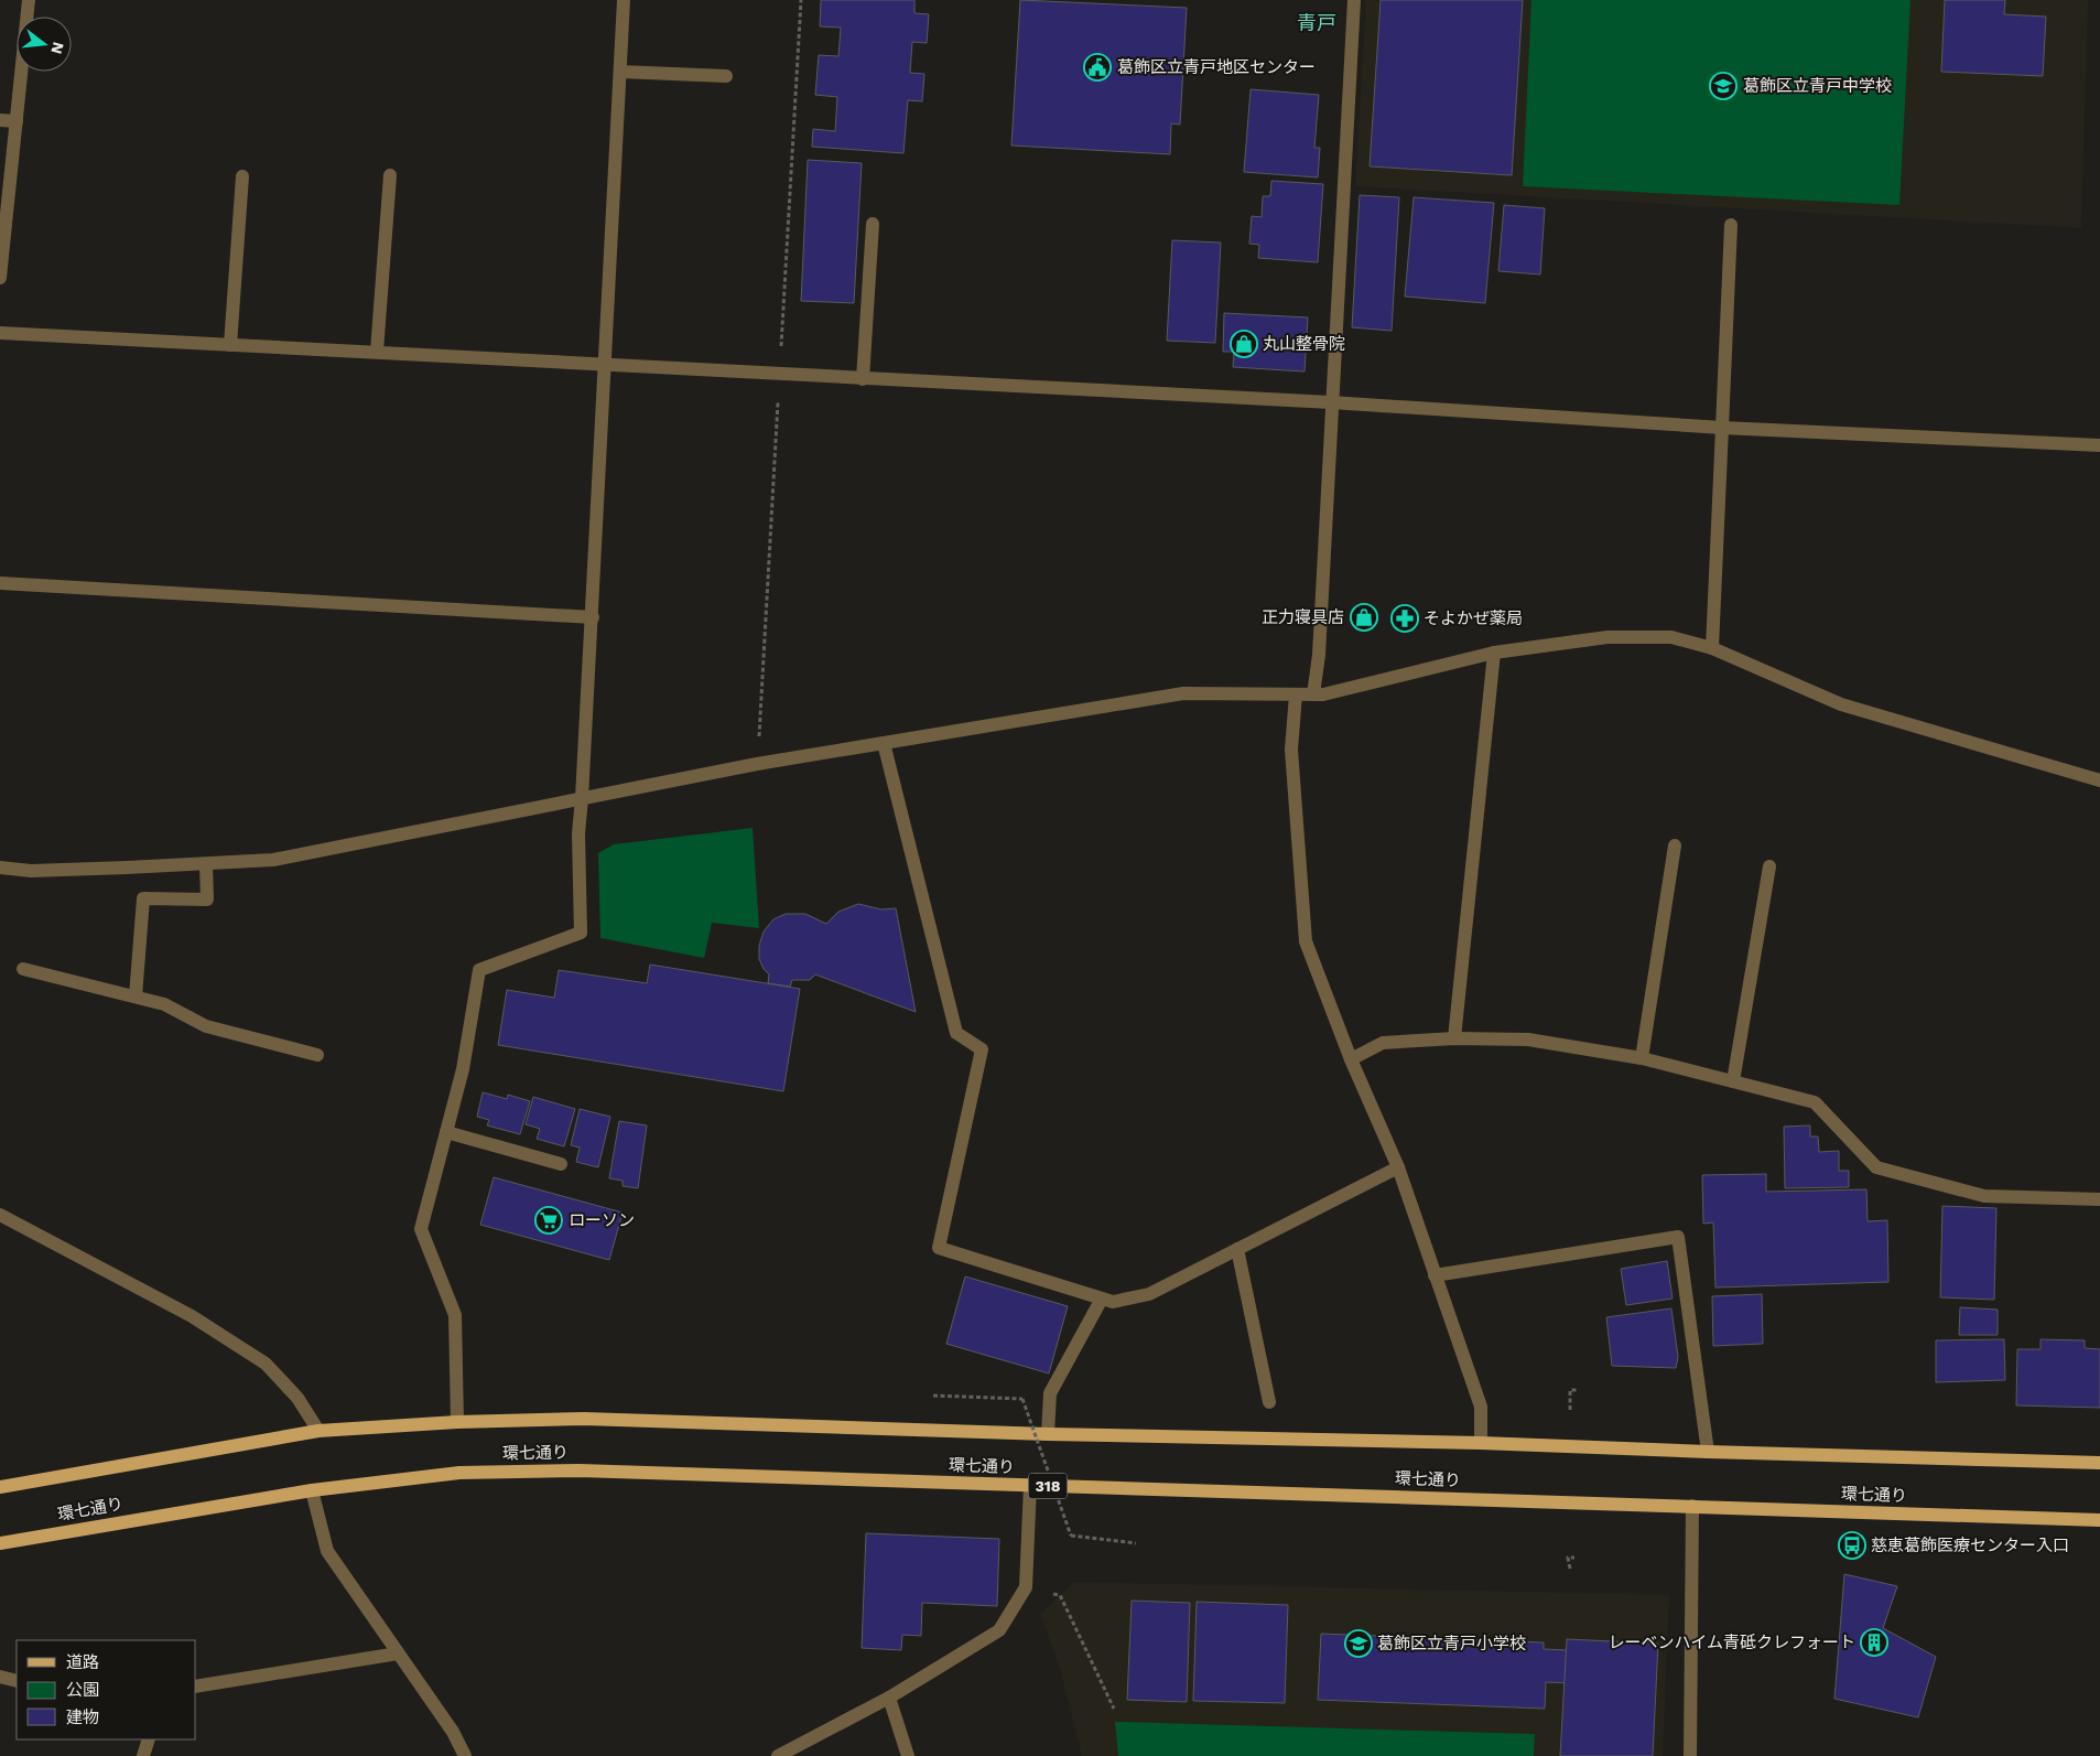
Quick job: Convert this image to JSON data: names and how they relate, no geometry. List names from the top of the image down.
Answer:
{
  "streets": {
    "main road": ["環七通り", "318"]
  },
  "districts": ["青戸"],
  "places": {
    "public building": ["葛飾区立青戸地区センター"],
    "school or university": ["葛飾区立青戸中学校", "葛飾区立青戸小学校"],
    "shop": ["丸山整骨院", "正力寝具店"],
    "pharmacy": ["そよかぜ薬局"],
    "supermarket": ["ローソン"],
    "bus stop": ["慈恵葛飾医療センター入口"],
    "building": ["レーベンハイム青砥クレフォート"]
  },
  "legend": ["道路", "公園", "建物"],
  "north": "right"
}
